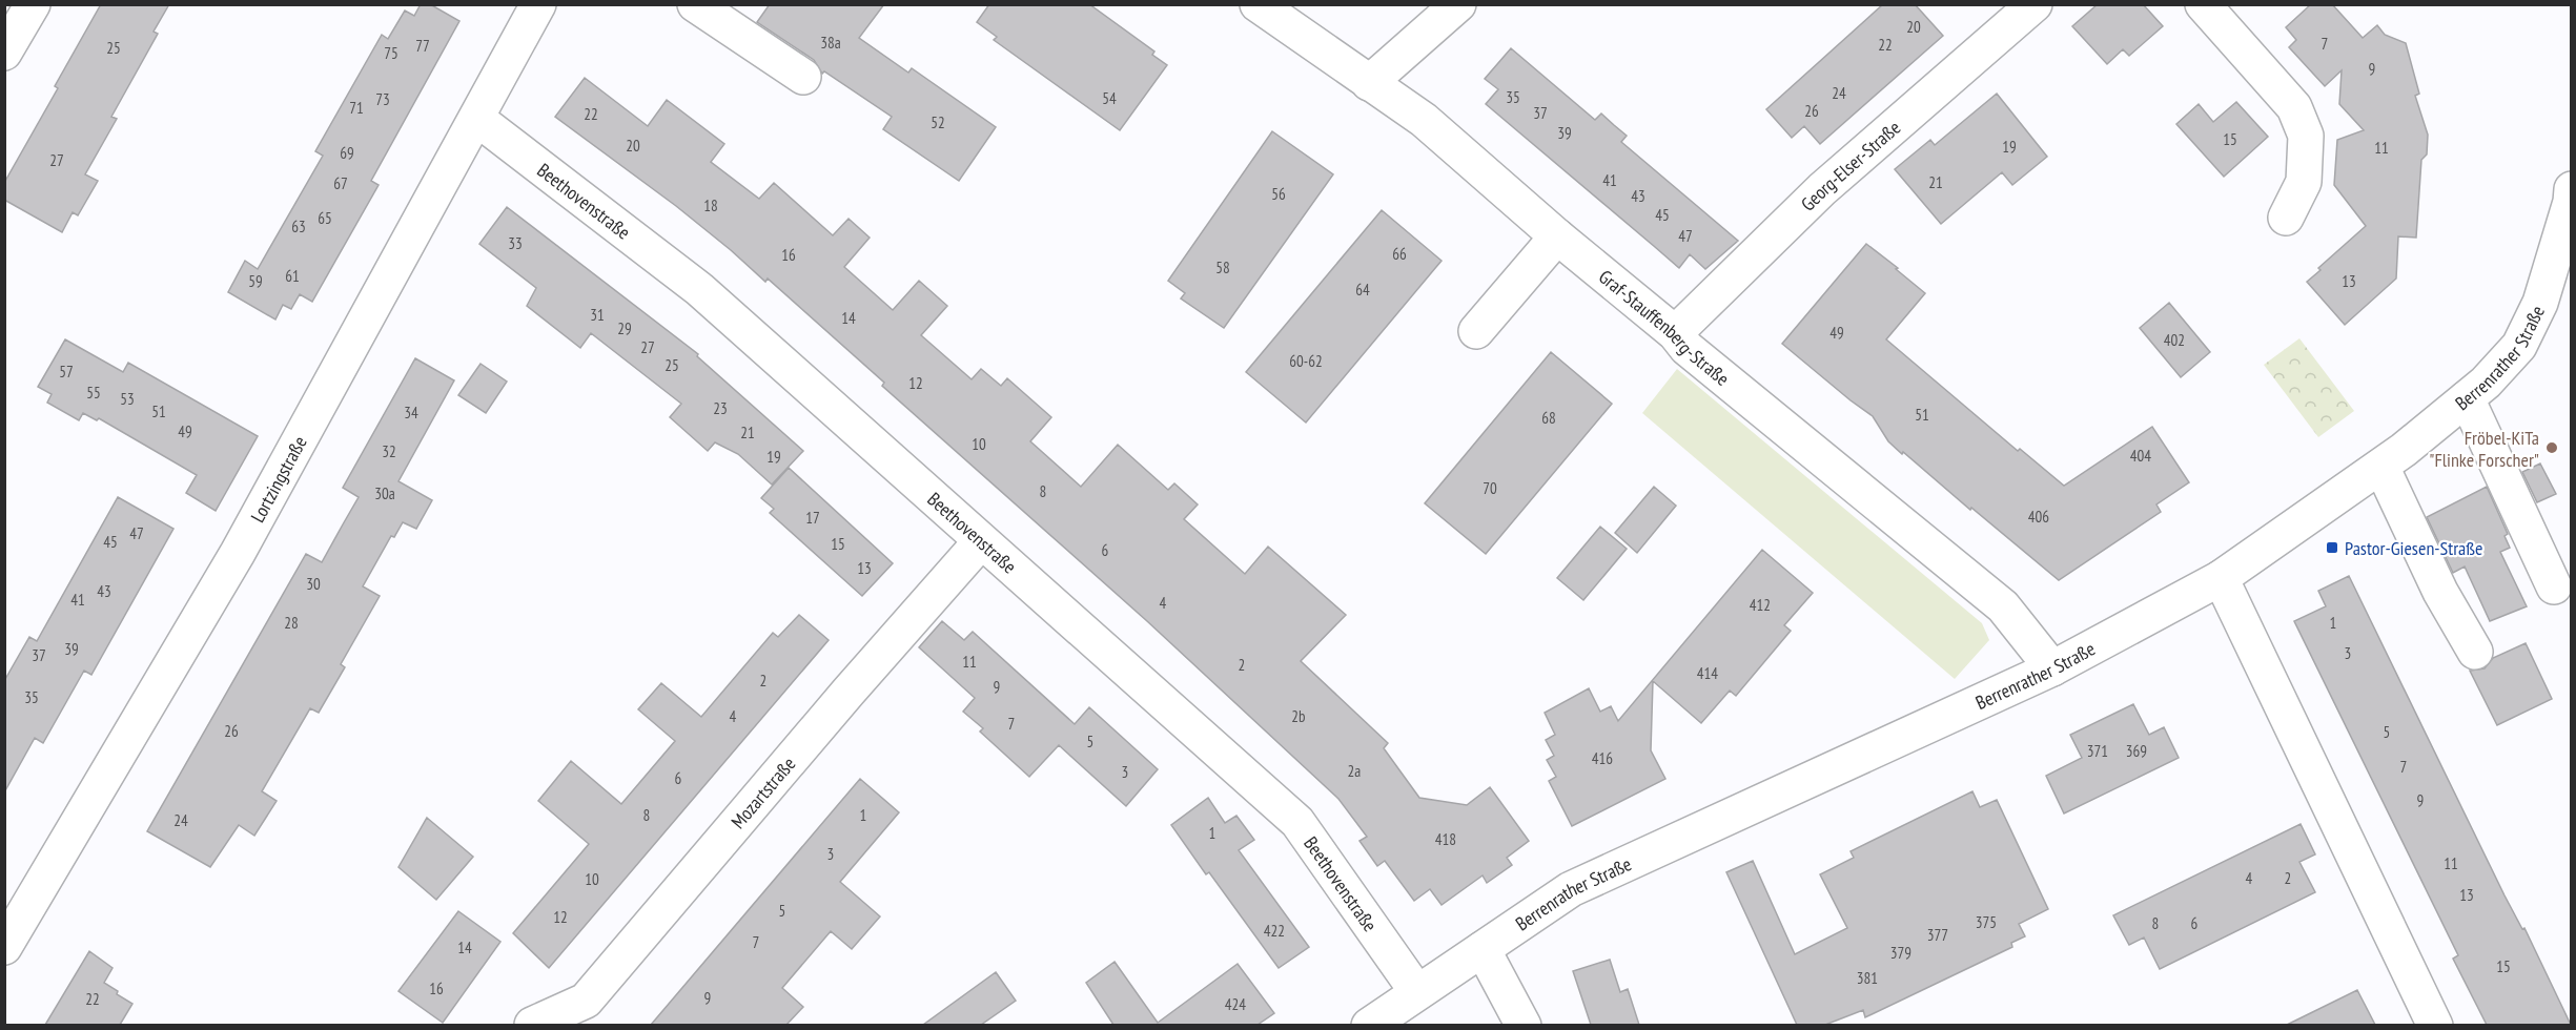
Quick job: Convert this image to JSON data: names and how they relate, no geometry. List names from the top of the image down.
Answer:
{
  "streets": {
    "street": [
      "Georg-Elser-Straße",
      "Beethovenstraße",
      "Graf-Stauffenberg-Straße",
      "Berrenrather Straße",
      "Lortzingstraße",
      "Mozartstraße"
    ]
  },
  "crossings": [
    ["Georg-Elser-Straße", "Graf-Stauffenberg-Straße"],
    ["Beethovenstraße", "Berrenrather Straße"],
    ["Beethovenstraße", "Lortzingstraße"],
    ["Beethovenstraße", "Mozartstraße"],
    ["Graf-Stauffenberg-Straße", "Berrenrather Straße"]
  ],
  "places": {
    "other": ["Fröbel-KiTa \"Flinke Forscher\""],
    "transit": ["Pastor-Giesen-Straße"]
  },
  "house_numbers": [
    "20",
    "38a",
    "7",
    "22",
    "77",
    "25",
    "75",
    "9",
    "24",
    "35",
    "54",
    "73",
    "71",
    "26",
    "37",
    "22",
    "52",
    "39",
    "15",
    "20",
    "19",
    "11",
    "69",
    "27",
    "41",
    "21",
    "67",
    "56",
    "43",
    "18",
    "45",
    "65",
    "63",
    "47",
    "33",
    "66",
    "16",
    "58",
    "61",
    "59",
    "13",
    "64",
    "31",
    "14",
    "29",
    "49",
    "402",
    "27",
    "60-62",
    "25",
    "57",
    "12",
    "55",
    "53",
    "23",
    "51",
    "34",
    "51",
    "68",
    "49",
    "21",
    "10",
    "32",
    "404",
    "19",
    "70",
    "8",
    "30a",
    "406",
    "17",
    "47",
    "45",
    "15",
    "6",
    "13",
    "30",
    "43",
    "41",
    "4",
    "412",
    "28",
    "1",
    "39",
    "3",
    "37",
    "11",
    "2",
    "414",
    "2",
    "9",
    "35",
    "4",
    "2b",
    "7",
    "26",
    "5",
    "5",
    "371",
    "369",
    "416",
    "7",
    "2a",
    "3",
    "6",
    "9",
    "8",
    "1",
    "24",
    "1",
    "418",
    "3",
    "11",
    "4",
    "2",
    "10",
    "13",
    "5",
    "12",
    "375",
    "8",
    "6",
    "422",
    "377",
    "7",
    "14",
    "379",
    "15",
    "381",
    "16",
    "9",
    "22",
    "424"
  ]
}
